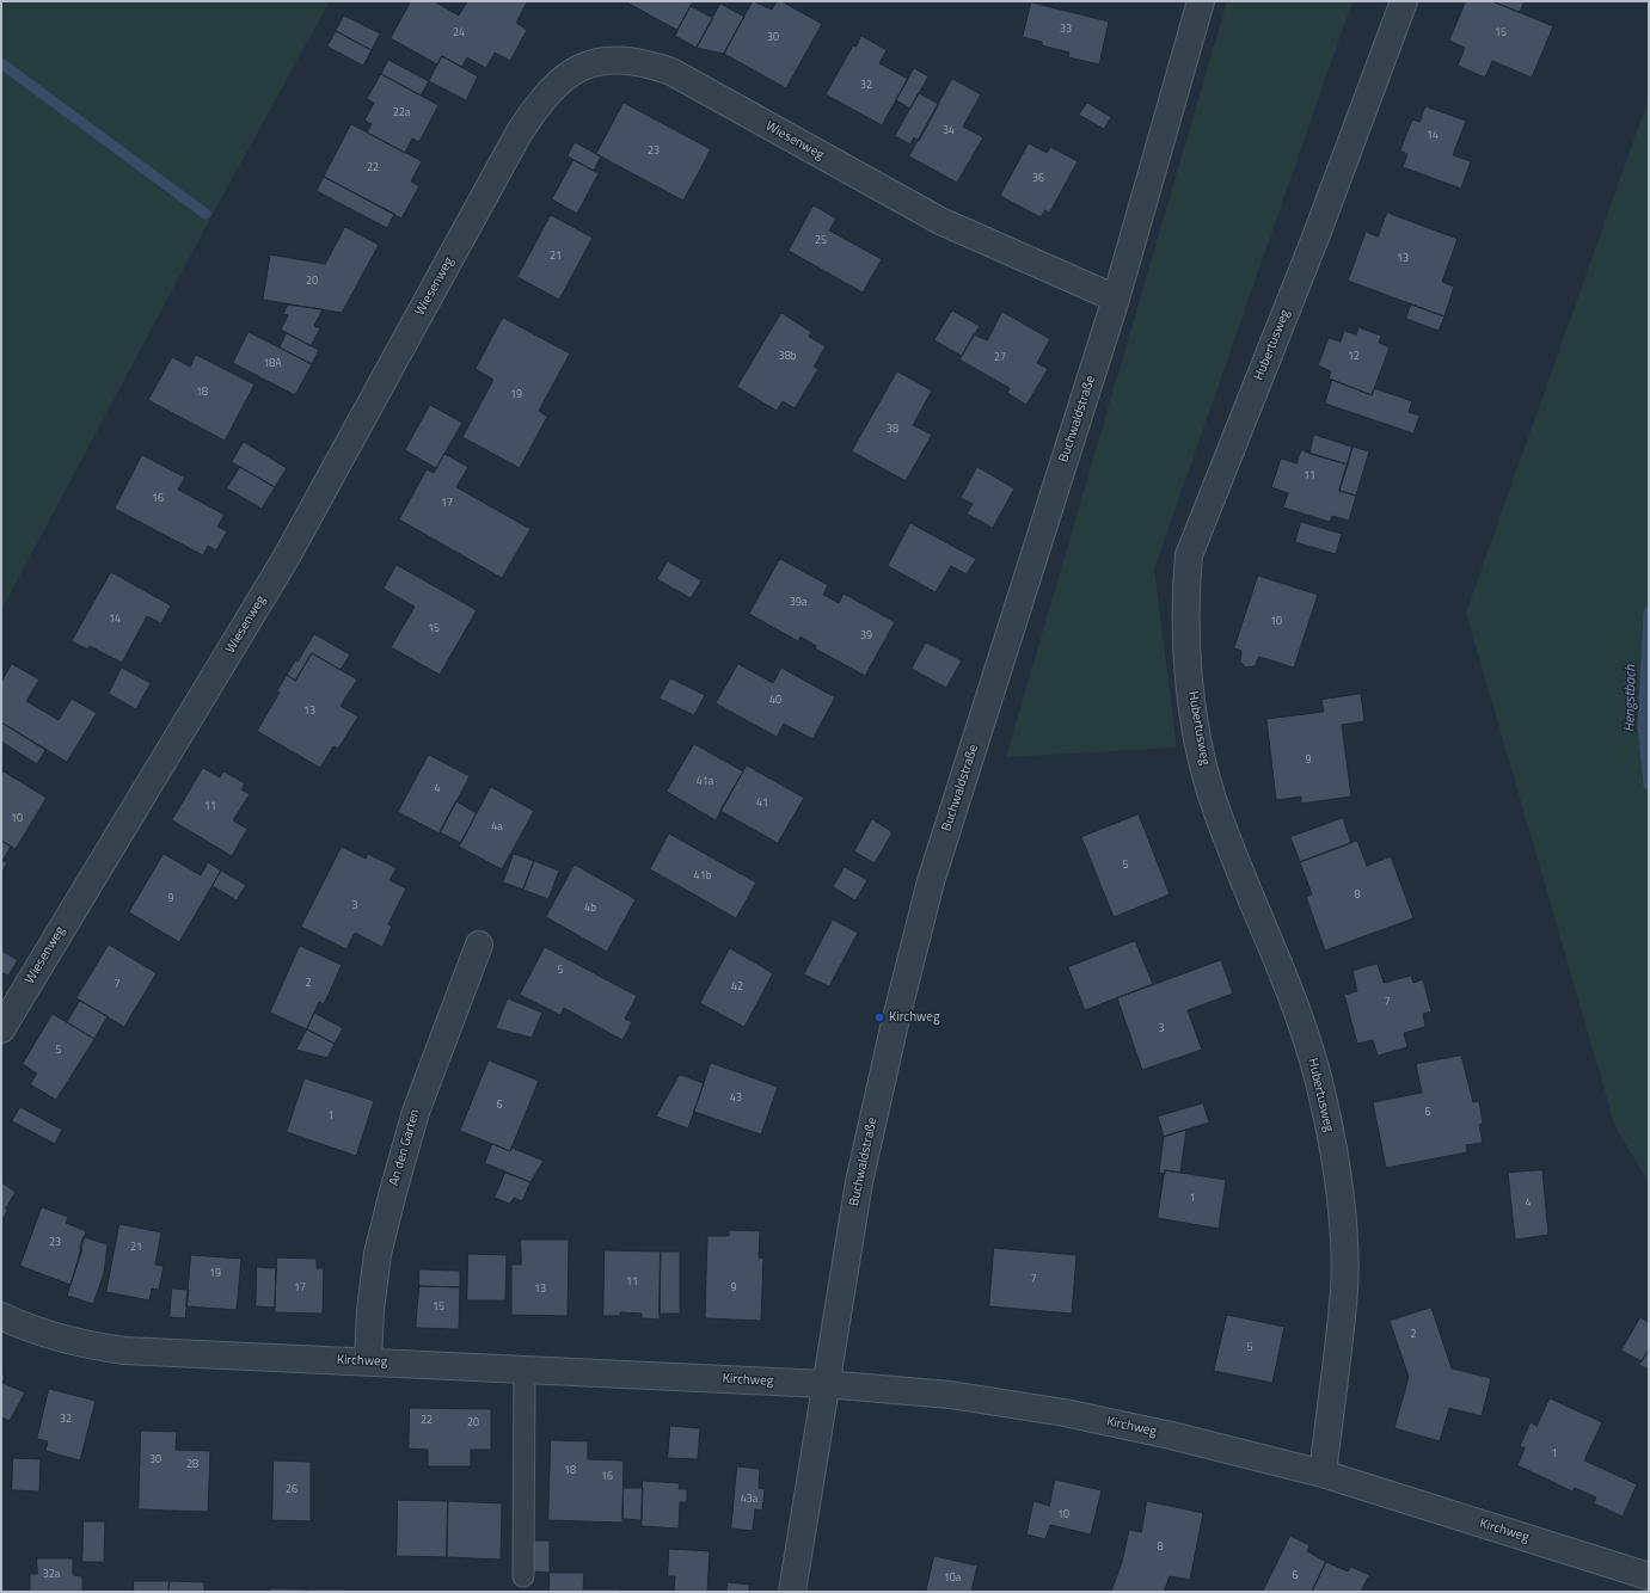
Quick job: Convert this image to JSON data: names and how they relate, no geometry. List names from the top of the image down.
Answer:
{
  "streets": {
    "street": [
      "Wiesenweg",
      "Hubertusweg",
      "Buchwaldstraße",
      "An den Gärten",
      "Kirchweg"
    ]
  },
  "crossings": [
    ["Wiesenweg", "Buchwaldstraße"],
    ["Hubertusweg", "Kirchweg"],
    ["Buchwaldstraße", "Kirchweg"],
    ["An den Gärten", "Kirchweg"]
  ],
  "water": ["Hengstbach"],
  "places": ["Kirchweg"],
  "house_numbers": [
    "33",
    "24",
    "15",
    "30",
    "32",
    "22a",
    "34",
    "14",
    "23",
    "22",
    "36",
    "25",
    "21",
    "13",
    "20",
    "38b",
    "12",
    "27",
    "18A",
    "18",
    "19",
    "38",
    "11",
    "16",
    "17",
    "39a",
    "14",
    "10",
    "15",
    "39",
    "40",
    "13",
    "9",
    "41a",
    "4",
    "41",
    "11",
    "10",
    "4a",
    "5",
    "41b",
    "8",
    "9",
    "3",
    "4b",
    "5",
    "2",
    "7",
    "42",
    "7",
    "3",
    "5",
    "43",
    "6",
    "6",
    "1",
    "1",
    "4",
    "23",
    "21",
    "19",
    "7",
    "11",
    "17",
    "9",
    "13",
    "15",
    "2",
    "5",
    "32",
    "22",
    "20",
    "1",
    "30",
    "28",
    "18",
    "16",
    "26",
    "43a",
    "10",
    "8",
    "32a",
    "6",
    "10a"
  ]
}
